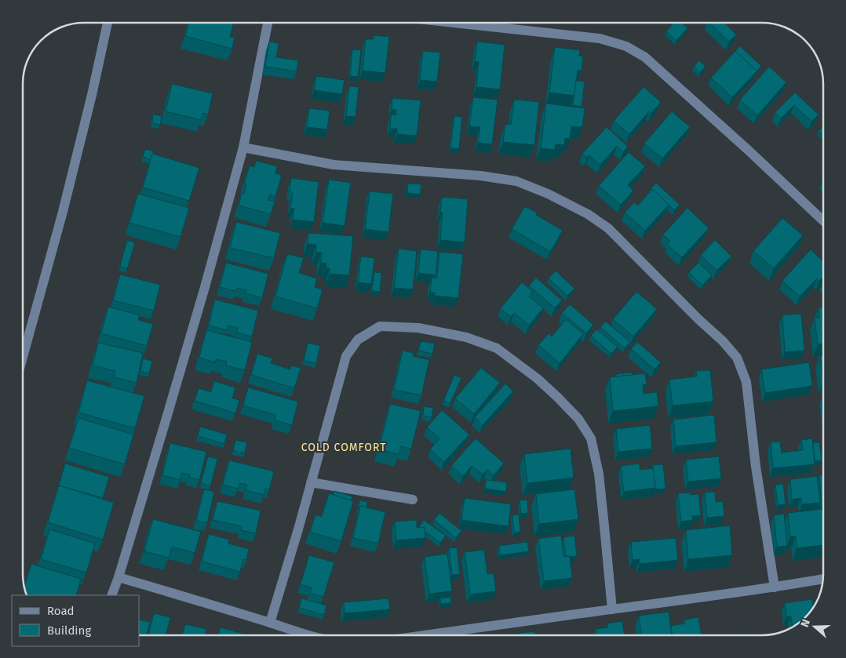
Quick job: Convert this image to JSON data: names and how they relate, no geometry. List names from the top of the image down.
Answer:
{
  "districts": ["COLD COMFORT"],
  "legend": ["Road", "Building"],
  "north": "left"
}
